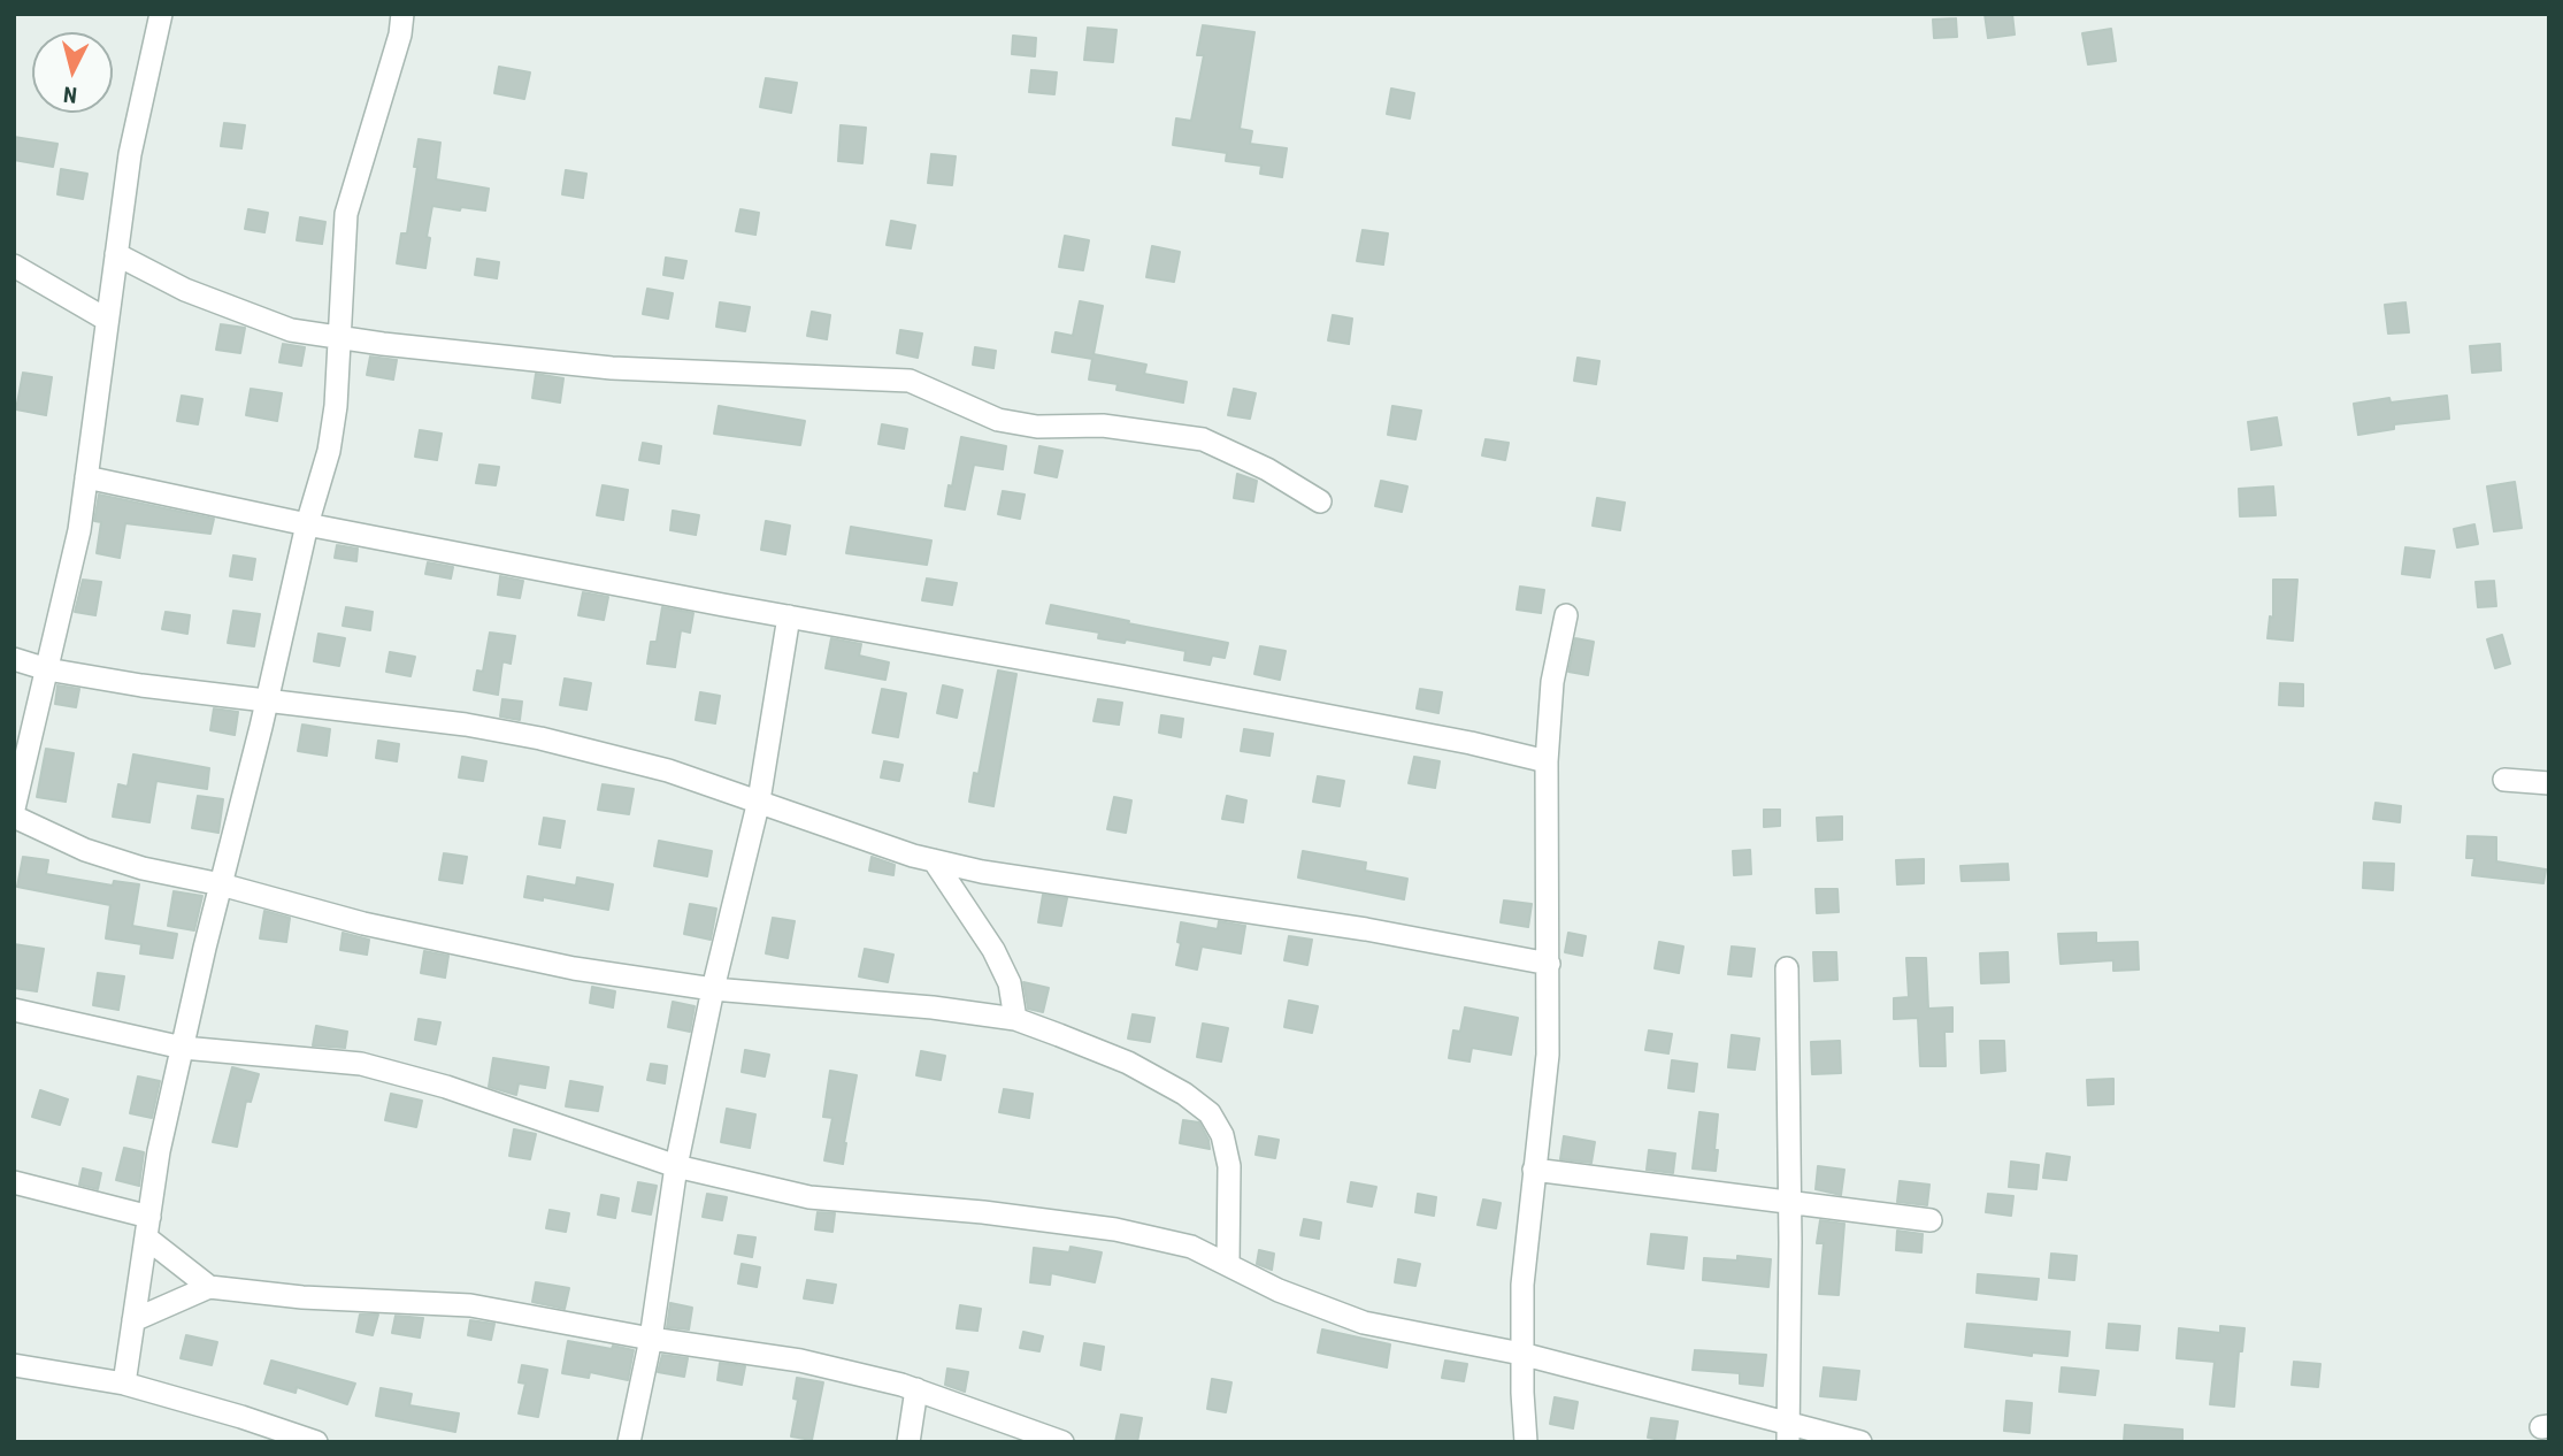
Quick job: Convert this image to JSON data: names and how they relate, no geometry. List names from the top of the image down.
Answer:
{
  "north": "bottom"
}
